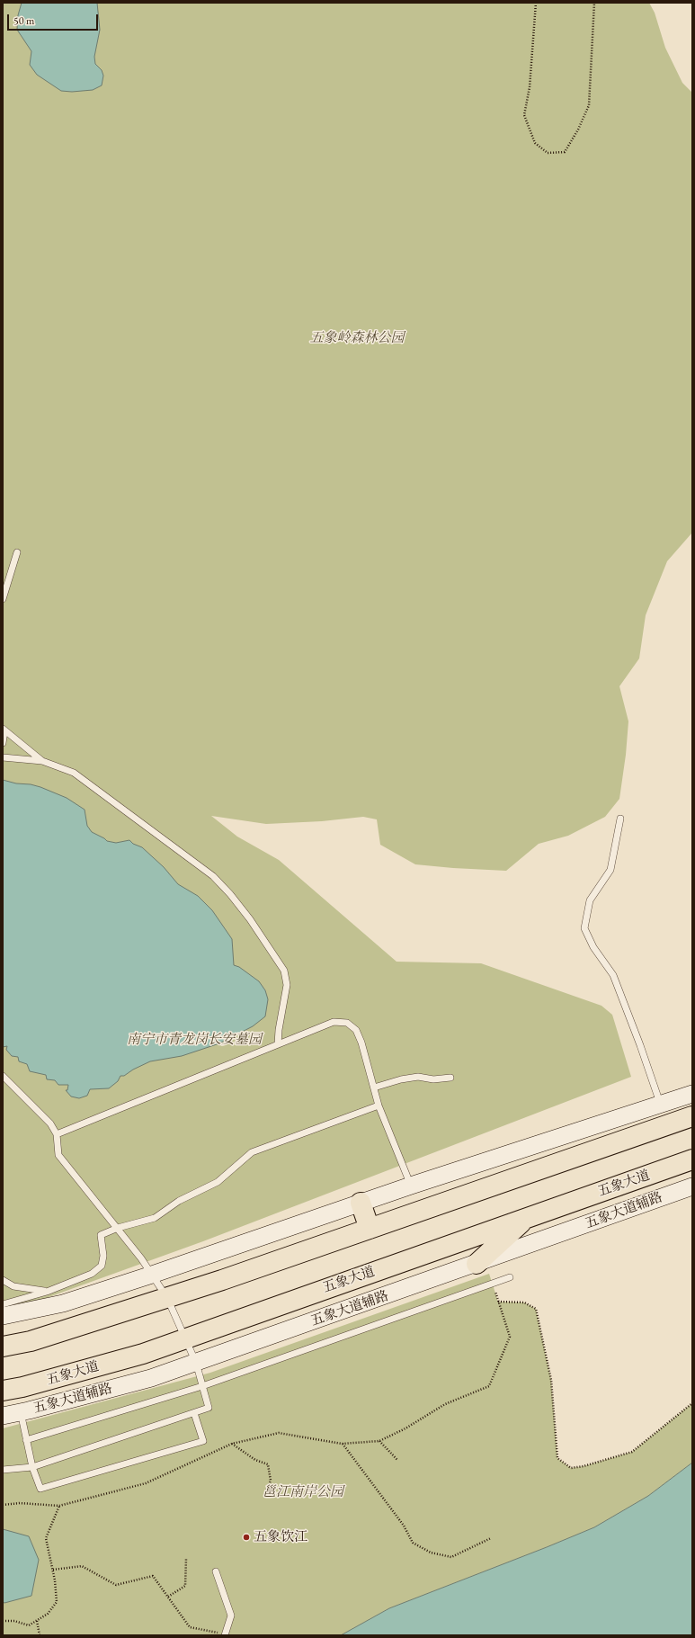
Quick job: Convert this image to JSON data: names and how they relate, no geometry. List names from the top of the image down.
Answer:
{
  "streets": {
    "main road": ["五象大道"],
    "street": ["五象大道辅路"]
  },
  "parks": ["五象岭森林公园", "南宁市青龙岗长安墓园", "邕江南岸公园"],
  "places": ["五象饮江"],
  "scale_bar": "50 m"
}
